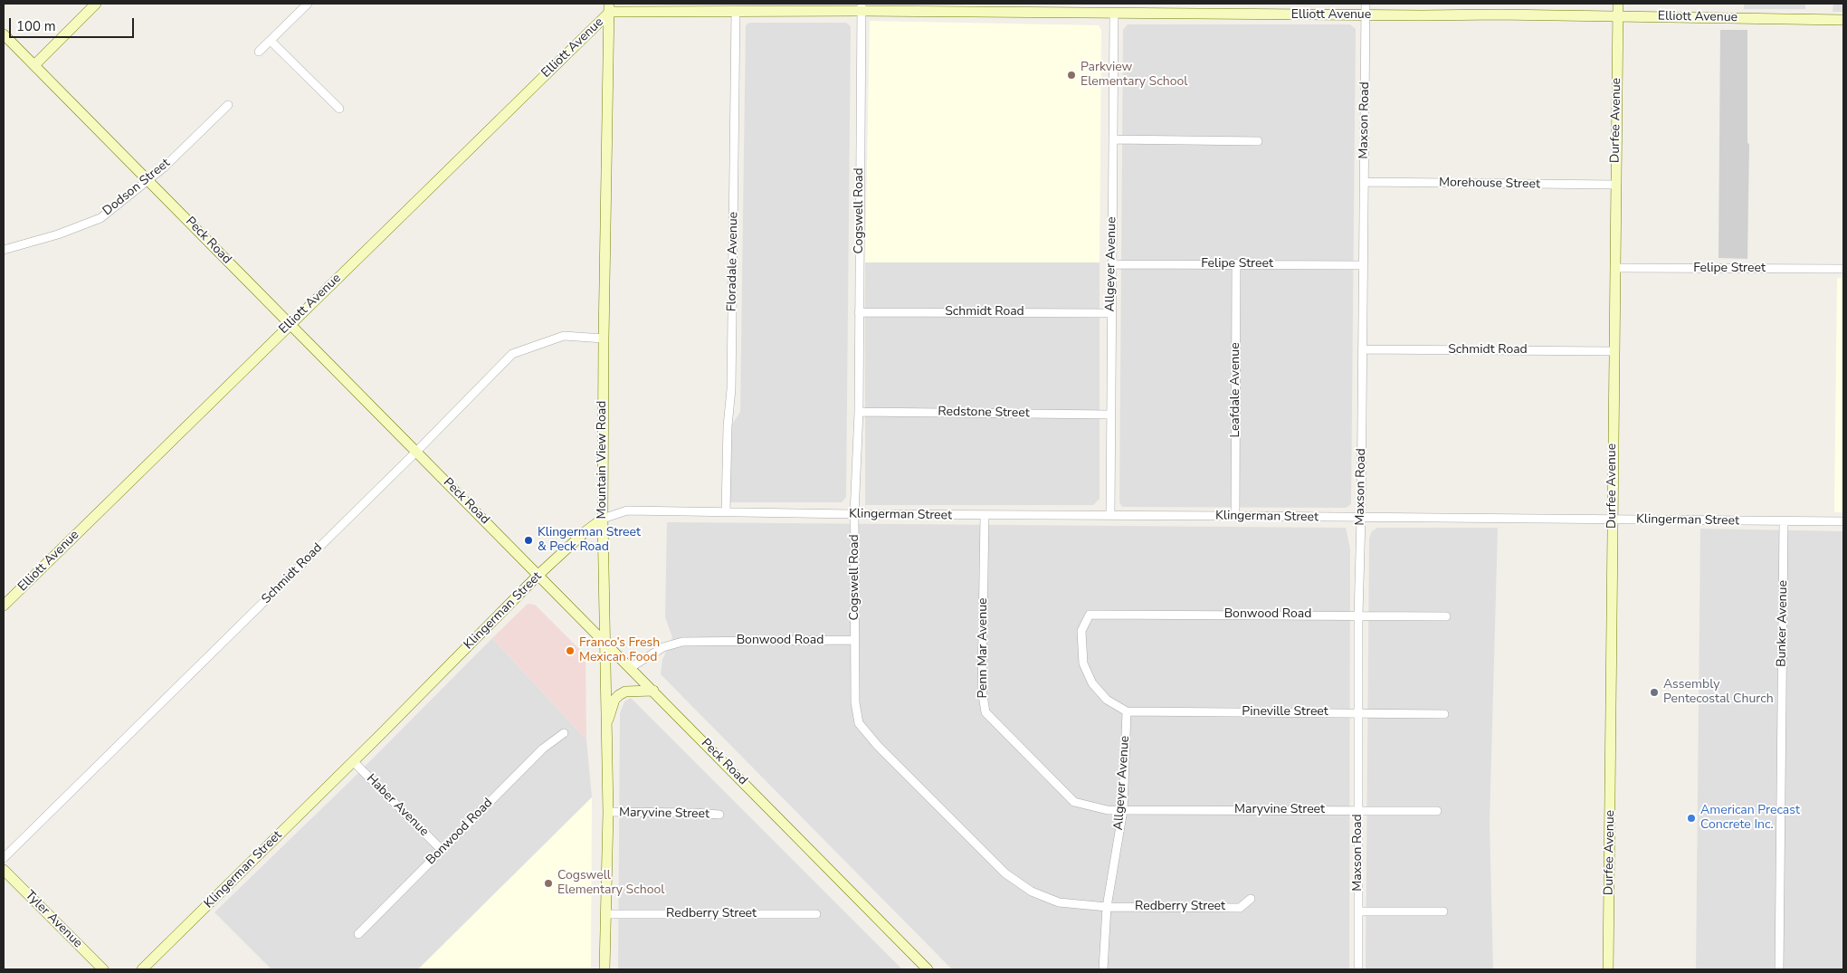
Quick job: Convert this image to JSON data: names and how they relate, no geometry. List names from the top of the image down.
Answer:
{
  "streets": {
    "street": [
      "Elliott Avenue",
      "Maxson Road",
      "Durfee Avenue",
      "Morehouse Street",
      "Dodson Street",
      "Cogswell Road",
      "Peck Road",
      "Floradale Avenue",
      "Allgeyer Avenue",
      "Felipe Street",
      "Schmidt Road",
      "Leafdale Avenue",
      "Redstone Street",
      "Mountain View Road",
      "Klingerman Street",
      "Bonwood Road",
      "Bunker Avenue",
      "Penn Mar Avenue",
      "Pineville Street",
      "Haber Avenue",
      "Maryvine Street",
      "Redberry Street",
      "Tyler Avenue"
    ]
  },
  "crossings": [
    ["Elliott Avenue", "Maxson Road"],
    ["Elliott Avenue", "Durfee Avenue"],
    ["Elliott Avenue", "Cogswell Road"],
    ["Elliott Avenue", "Peck Road"],
    ["Elliott Avenue", "Floradale Avenue"],
    ["Elliott Avenue", "Allgeyer Avenue"],
    ["Elliott Avenue", "Mountain View Road"],
    ["Maxson Road", "Morehouse Street"],
    ["Maxson Road", "Felipe Street"],
    ["Maxson Road", "Schmidt Road"],
    ["Maxson Road", "Klingerman Street"],
    ["Maxson Road", "Bonwood Road"],
    ["Maxson Road", "Pineville Street"],
    ["Maxson Road", "Maryvine Street"],
    ["Durfee Avenue", "Morehouse Street"],
    ["Durfee Avenue", "Felipe Street"],
    ["Durfee Avenue", "Schmidt Road"],
    ["Durfee Avenue", "Klingerman Street"],
    ["Dodson Street", "Peck Road"],
    ["Cogswell Road", "Allgeyer Avenue"],
    ["Cogswell Road", "Schmidt Road"],
    ["Cogswell Road", "Redstone Street"],
    ["Cogswell Road", "Klingerman Street"],
    ["Cogswell Road", "Bonwood Road"],
    ["Cogswell Road", "Redberry Street"],
    ["Peck Road", "Schmidt Road"],
    ["Peck Road", "Mountain View Road"],
    ["Peck Road", "Klingerman Street"],
    ["Peck Road", "Bonwood Road"],
    ["Floradale Avenue", "Klingerman Street"],
    ["Allgeyer Avenue", "Felipe Street"],
    ["Allgeyer Avenue", "Schmidt Road"],
    ["Allgeyer Avenue", "Redstone Street"],
    ["Allgeyer Avenue", "Klingerman Street"],
    ["Allgeyer Avenue", "Bonwood Road"],
    ["Allgeyer Avenue", "Penn Mar Avenue"],
    ["Allgeyer Avenue", "Pineville Street"],
    ["Allgeyer Avenue", "Maryvine Street"],
    ["Allgeyer Avenue", "Redberry Street"],
    ["Felipe Street", "Leafdale Avenue"],
    ["Schmidt Road", "Mountain View Road"],
    ["Leafdale Avenue", "Klingerman Street"],
    ["Mountain View Road", "Klingerman Street"],
    ["Mountain View Road", "Maryvine Street"],
    ["Mountain View Road", "Redberry Street"],
    ["Klingerman Street", "Bunker Avenue"],
    ["Klingerman Street", "Penn Mar Avenue"],
    ["Klingerman Street", "Haber Avenue"],
    ["Bonwood Road", "Pineville Street"],
    ["Bonwood Road", "Haber Avenue"],
    ["Penn Mar Avenue", "Maryvine Street"]
  ],
  "places": [
    "Parkview Elementary School",
    "Klingerman Street & Peck Road",
    "Franco’s Fresh Mexican Food",
    "Assembly Pentecostal Church",
    "American Precast Concrete Inc.",
    "Cogswell Elementary School"
  ],
  "scale_bar": "100 m"
}
